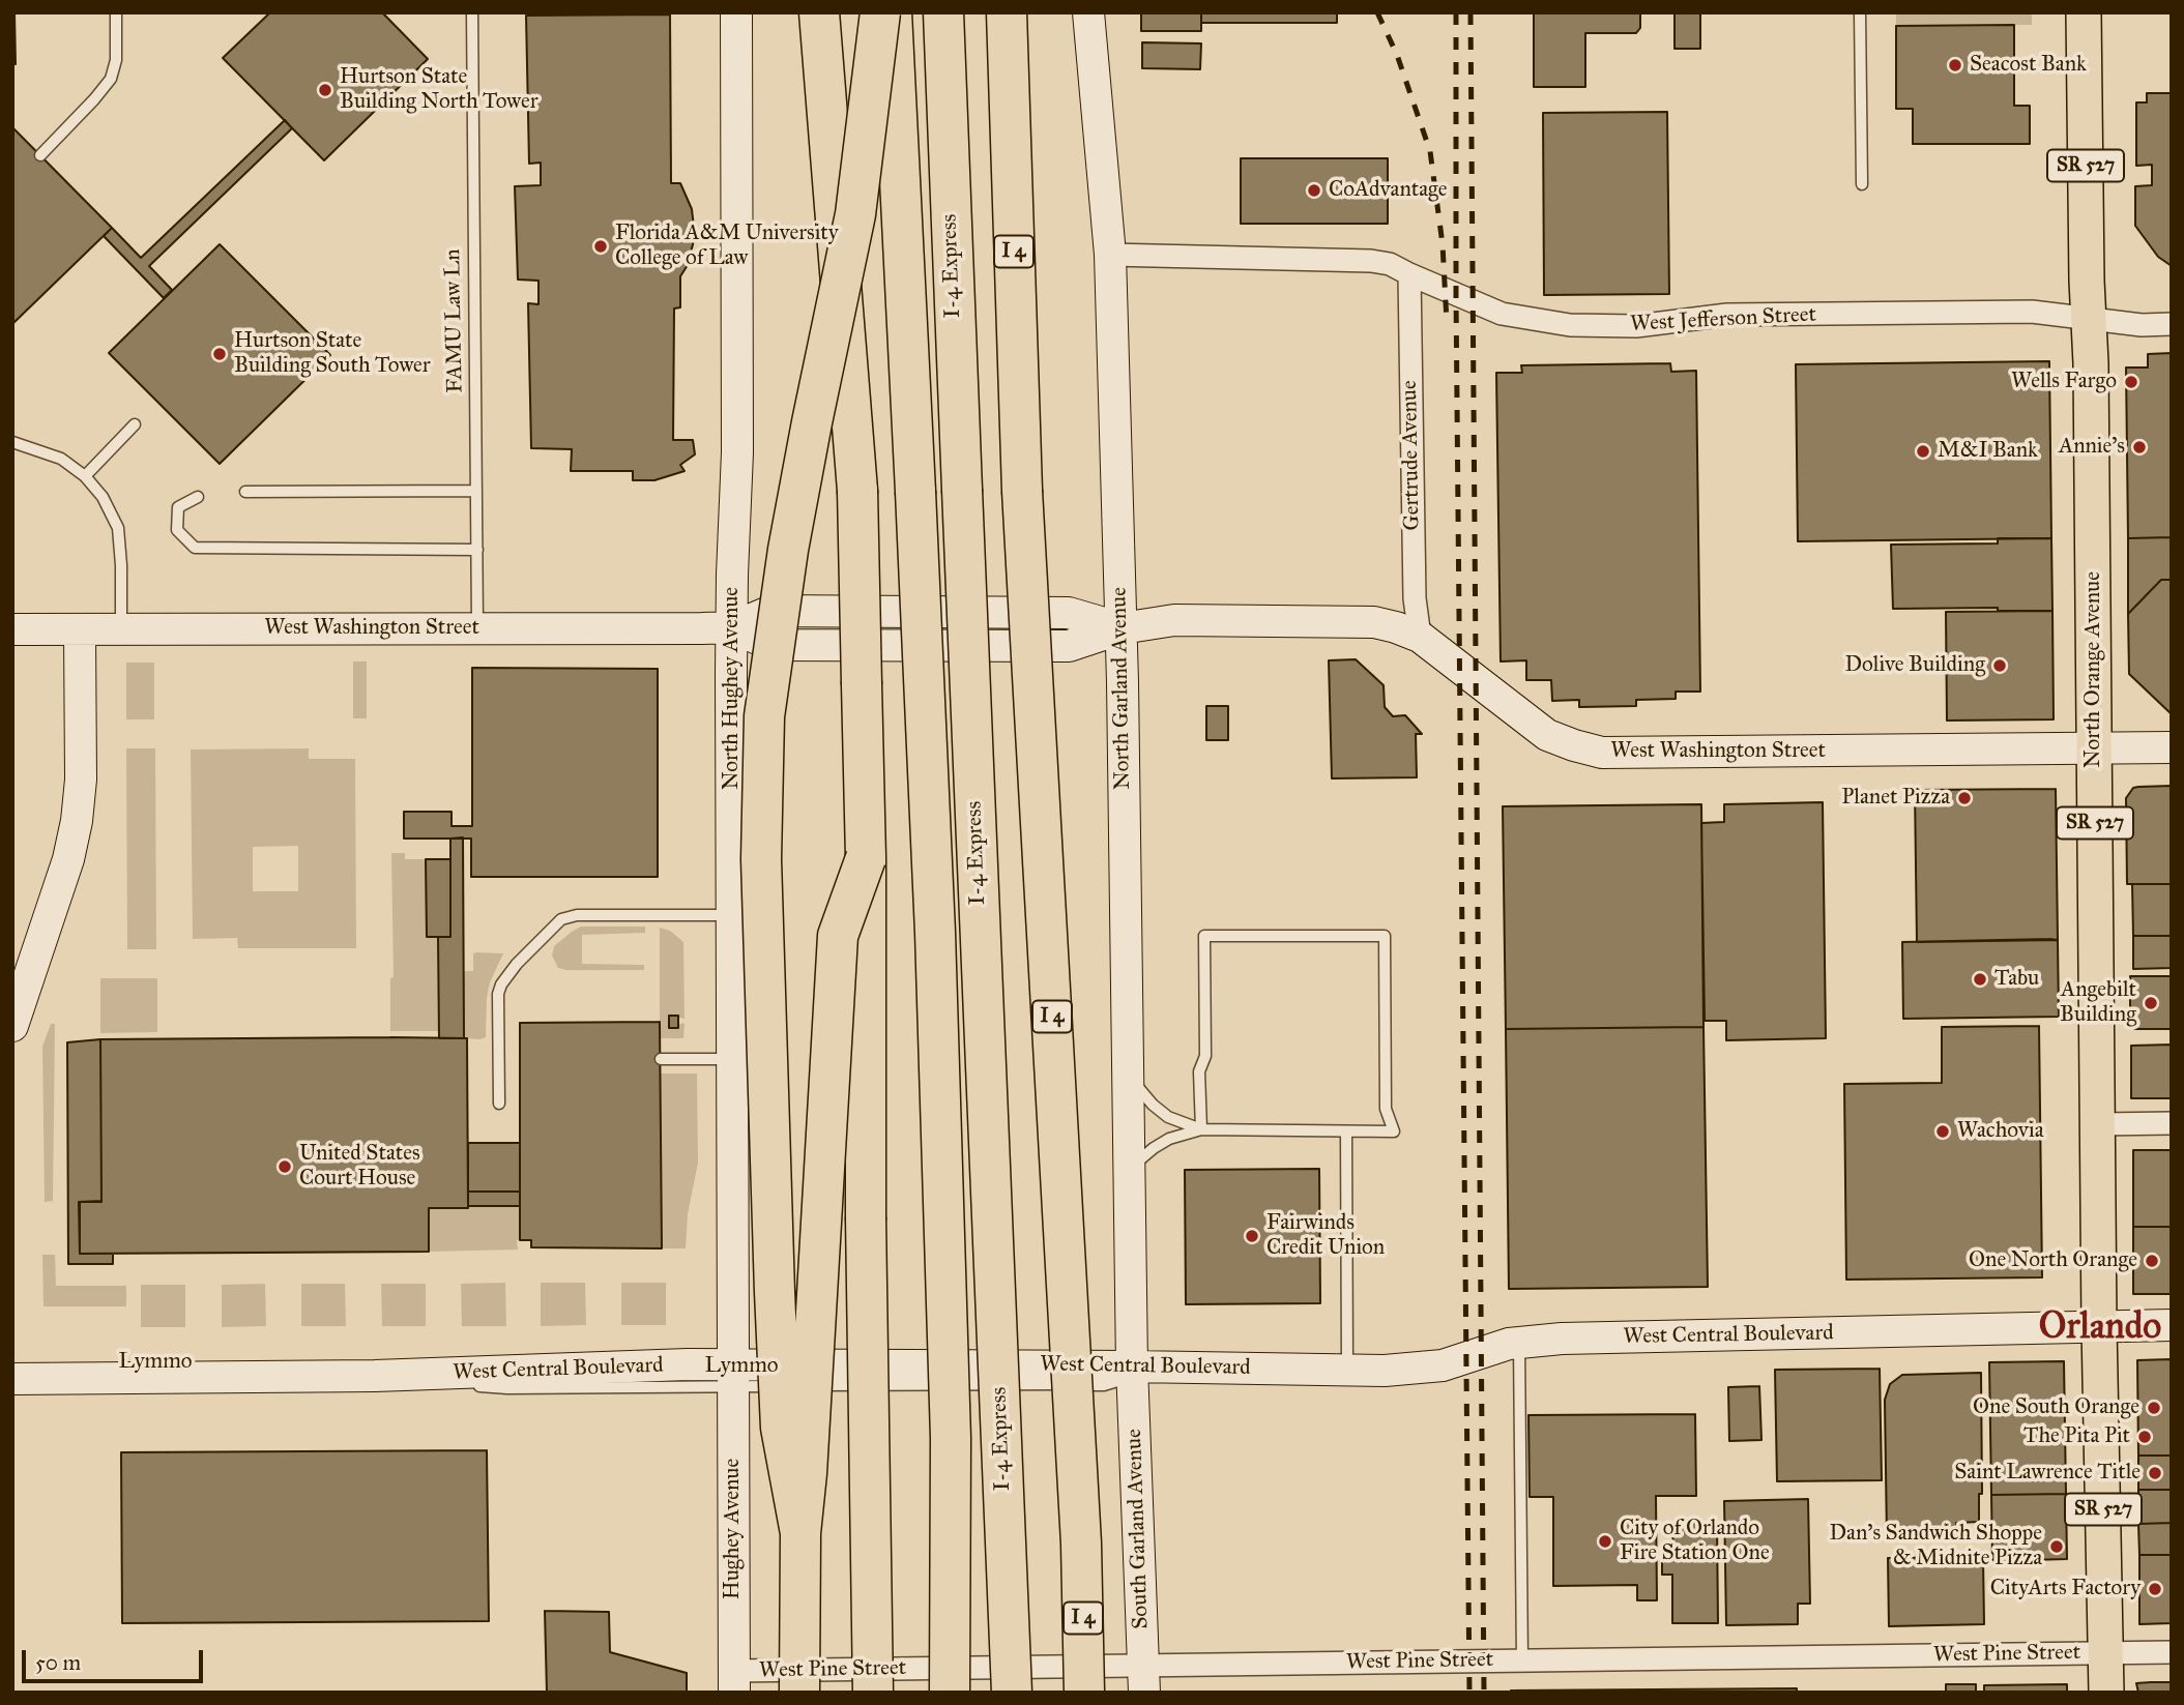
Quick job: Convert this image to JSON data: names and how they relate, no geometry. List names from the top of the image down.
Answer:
{
  "streets": {
    "highway": ["I 4", "I-4 Express"],
    "main road": ["SR 527", "North Orange Avenue"],
    "street": [
      "West Jefferson Street",
      "Gertrude Avenue",
      "West Washington Street",
      "North Hughey Avenue",
      "North Garland Avenue",
      "West Central Boulevard",
      "Hughey Avenue",
      "South Garland Avenue",
      "West Pine Street"
    ],
    "lane": ["FAMU Law Ln"]
  },
  "crossings": [
    ["SR 527", "North Orange Avenue"],
    ["SR 527", "West Central Boulevard"],
    ["SR 527", "West Pine Street"],
    ["West Jefferson Street", "Gertrude Avenue"],
    ["West Jefferson Street", "North Orange Avenue"],
    ["West Jefferson Street", "North Garland Avenue"],
    ["FAMU Law Ln", "West Washington Street"],
    ["Gertrude Avenue", "West Washington Street"],
    ["West Washington Street", "North Orange Avenue"],
    ["West Washington Street", "North Hughey Avenue"],
    ["West Washington Street", "North Garland Avenue"],
    ["North Orange Avenue", "West Central Boulevard"],
    ["North Hughey Avenue", "West Central Boulevard"],
    ["North Hughey Avenue", "Hughey Avenue"],
    ["North Garland Avenue", "West Central Boulevard"],
    ["North Garland Avenue", "South Garland Avenue"],
    ["West Central Boulevard", "Hughey Avenue"],
    ["West Central Boulevard", "South Garland Avenue"],
    ["Hughey Avenue", "West Pine Street"],
    ["South Garland Avenue", "West Pine Street"]
  ],
  "districts": ["Orlando"],
  "places": [
    "Seacost Bank",
    "Hurtson State Building North Tower",
    "CoAdvantage",
    "Florida A&M University College of Law",
    "Hurtson State Building South Tower",
    "Wells Fargo",
    "Annie's",
    "M&I Bank",
    "Dolive Building",
    "Planet Pizza",
    "Tabu",
    "Angebilt Building",
    "Wachovia",
    "United States Court House",
    "Fairwinds Credit Union",
    "One North Orange",
    "One South Orange",
    "The Pita Pit",
    "Saint Lawrence Title",
    "City of Orlando Fire Station One",
    "Dan's Sandwich Shoppe & Midnite Pizza",
    "CityArts Factory"
  ],
  "scale_bar": "50 m"
}
